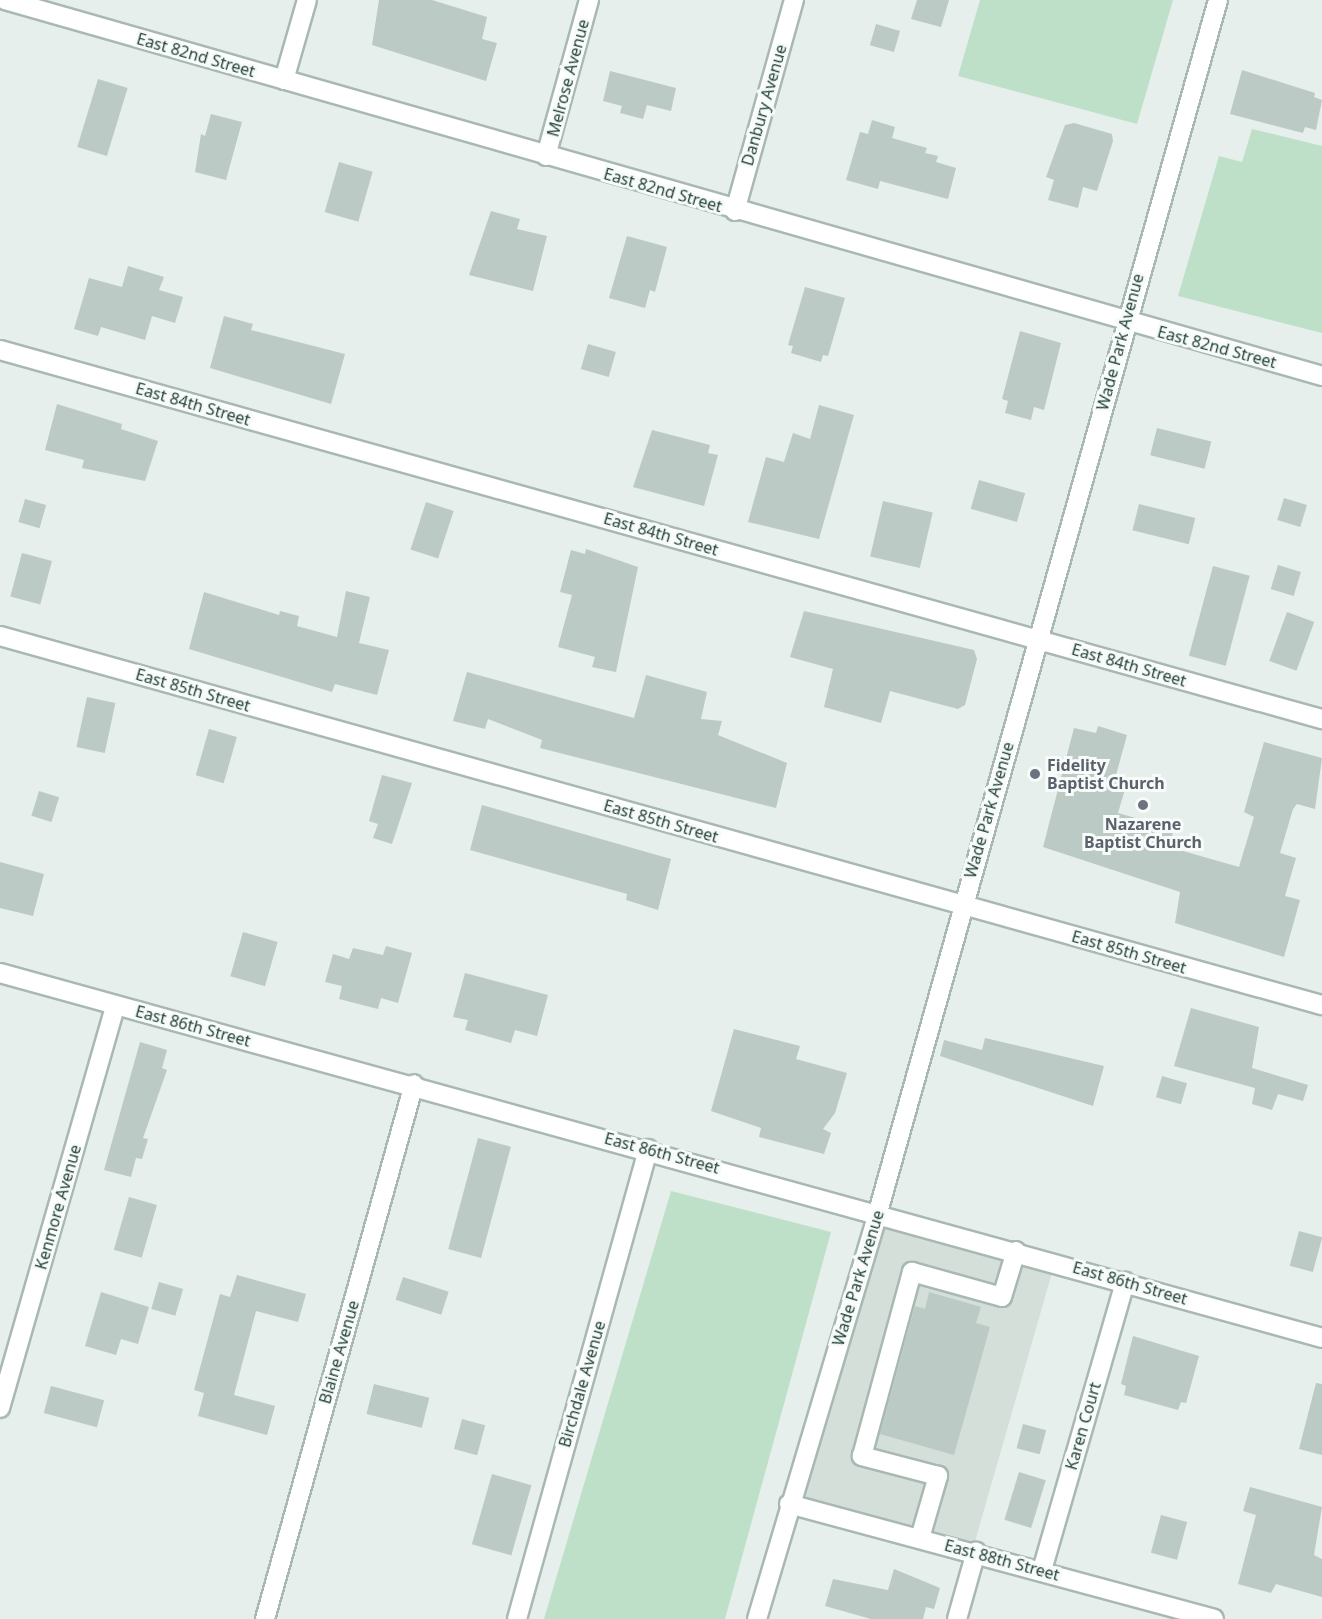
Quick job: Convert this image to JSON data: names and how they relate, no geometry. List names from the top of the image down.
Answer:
{
  "streets": {
    "street": [
      "East 82nd Street",
      "Melrose Avenue",
      "Danbury Avenue",
      "Wade Park Avenue",
      "East 84th Street",
      "East 85th Street",
      "East 86th Street",
      "Kenmore Avenue",
      "Blaine Avenue",
      "Birchdale Avenue",
      "Karen Court",
      "East 88th Street"
    ]
  },
  "crossings": [
    ["East 82nd Street", "Melrose Avenue"],
    ["East 82nd Street", "Danbury Avenue"],
    ["East 82nd Street", "Wade Park Avenue"],
    ["Wade Park Avenue", "East 84th Street"],
    ["Wade Park Avenue", "East 85th Street"],
    ["Wade Park Avenue", "East 86th Street"],
    ["Wade Park Avenue", "East 88th Street"],
    ["East 86th Street", "Kenmore Avenue"],
    ["East 86th Street", "Blaine Avenue"],
    ["East 86th Street", "Birchdale Avenue"],
    ["East 86th Street", "Karen Court"],
    ["Karen Court", "East 88th Street"]
  ],
  "places": ["Fidelity Baptist Church", "Nazarene Baptist Church"]
}
